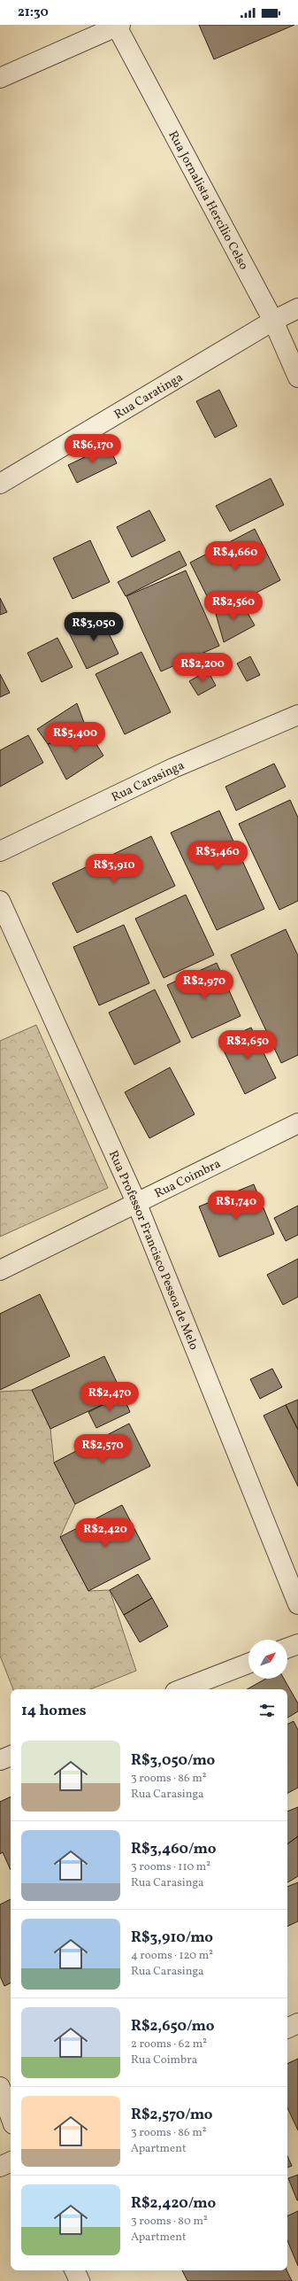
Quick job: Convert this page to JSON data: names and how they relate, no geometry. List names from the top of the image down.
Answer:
{
  "streets": {
    "street": [
      "Rua Jornalista Hercílio Celso",
      "Rua Caratinga",
      "Rua Carasinga",
      "Rua Coimbra",
      "Rua Professor Francisco Pessoa de Melo"
    ]
  },
  "crossings": [
    ["Rua Jornalista Hercílio Celso", "Rua Caratinga"],
    ["Rua Coimbra", "Rua Professor Francisco Pessoa de Melo"]
  ],
  "north": "top right",
  "page": {
    "status": "21:30",
    "price": [
      "R$6,170",
      "R$4,660",
      "R$2,560",
      "R$3,050",
      "R$2,200",
      "R$5,400",
      "R$3,460",
      "R$3,910",
      "R$2,970",
      "R$2,650",
      "R$1,740",
      "R$2,470",
      "R$2,570",
      "R$2,420"
    ],
    "heading": "14 homes",
    "list": [
      {
        "name": "R$3,050/mo",
        "note": "3 rooms · 86 m² · Rua Carasinga"
      },
      {
        "name": "R$3,460/mo",
        "note": "3 rooms · 110 m² · Rua Carasinga"
      },
      {
        "name": "R$3,910/mo",
        "note": "4 rooms · 120 m² · Rua Carasinga"
      },
      {
        "name": "R$2,650/mo",
        "note": "2 rooms · 62 m² · Rua Coimbra"
      },
      {
        "name": "R$2,570/mo",
        "note": "3 rooms · 86 m² · Apartment"
      },
      {
        "name": "R$2,420/mo",
        "note": "3 rooms · 80 m² · Apartment"
      }
    ]
  }
}
